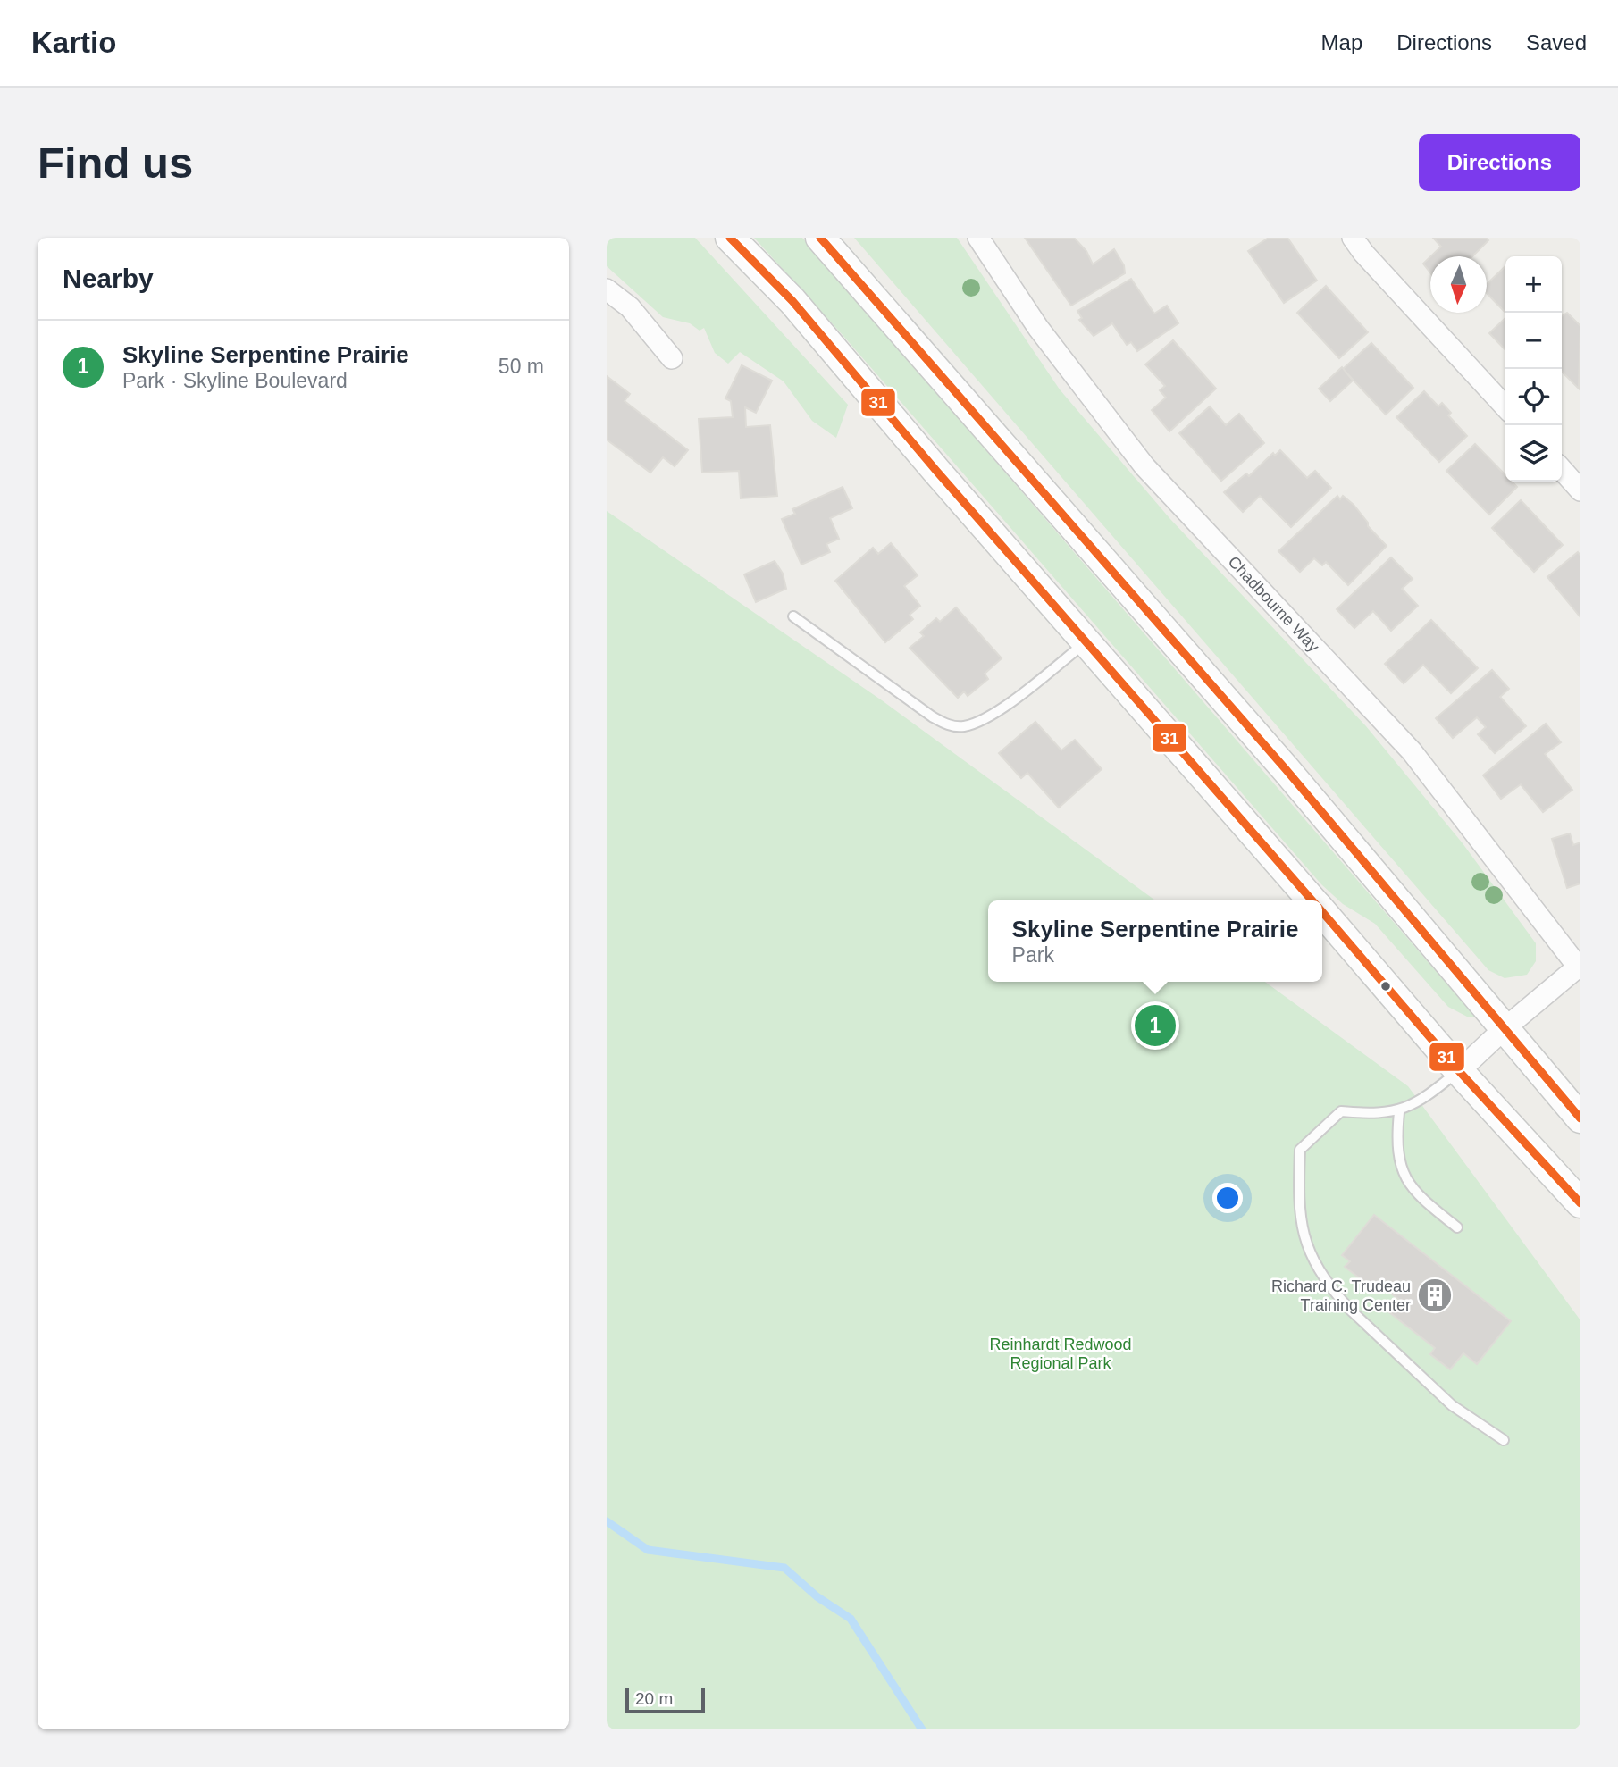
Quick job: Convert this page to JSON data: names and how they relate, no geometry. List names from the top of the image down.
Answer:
{
  "streets": {
    "street": ["Chadbourne Way"]
  },
  "parks": ["Reinhardt Redwood Regional Park"],
  "places": {
    "building": ["Richard C. Trudeau Training Center"]
  },
  "lines": ["transit line 31"],
  "scale_bar": "20 m",
  "north": "bottom",
  "page": {
    "header": "Kartio",
    "nav": ["Map", "Directions", "Saved"],
    "buttons": "Directions",
    "title": "Find us",
    "heading": "Nearby",
    "map_buttons": ["+", "−"],
    "list": [
      {
        "mark": "1",
        "name": "Skyline Serpentine Prairie",
        "note": "Park · Skyline Boulevard",
        "value": "50 m"
      }
    ],
    "popup": ["Skyline Serpentine Prairie", "Park"],
    "pins": "1",
    "scale": "20 m"
  }
}
